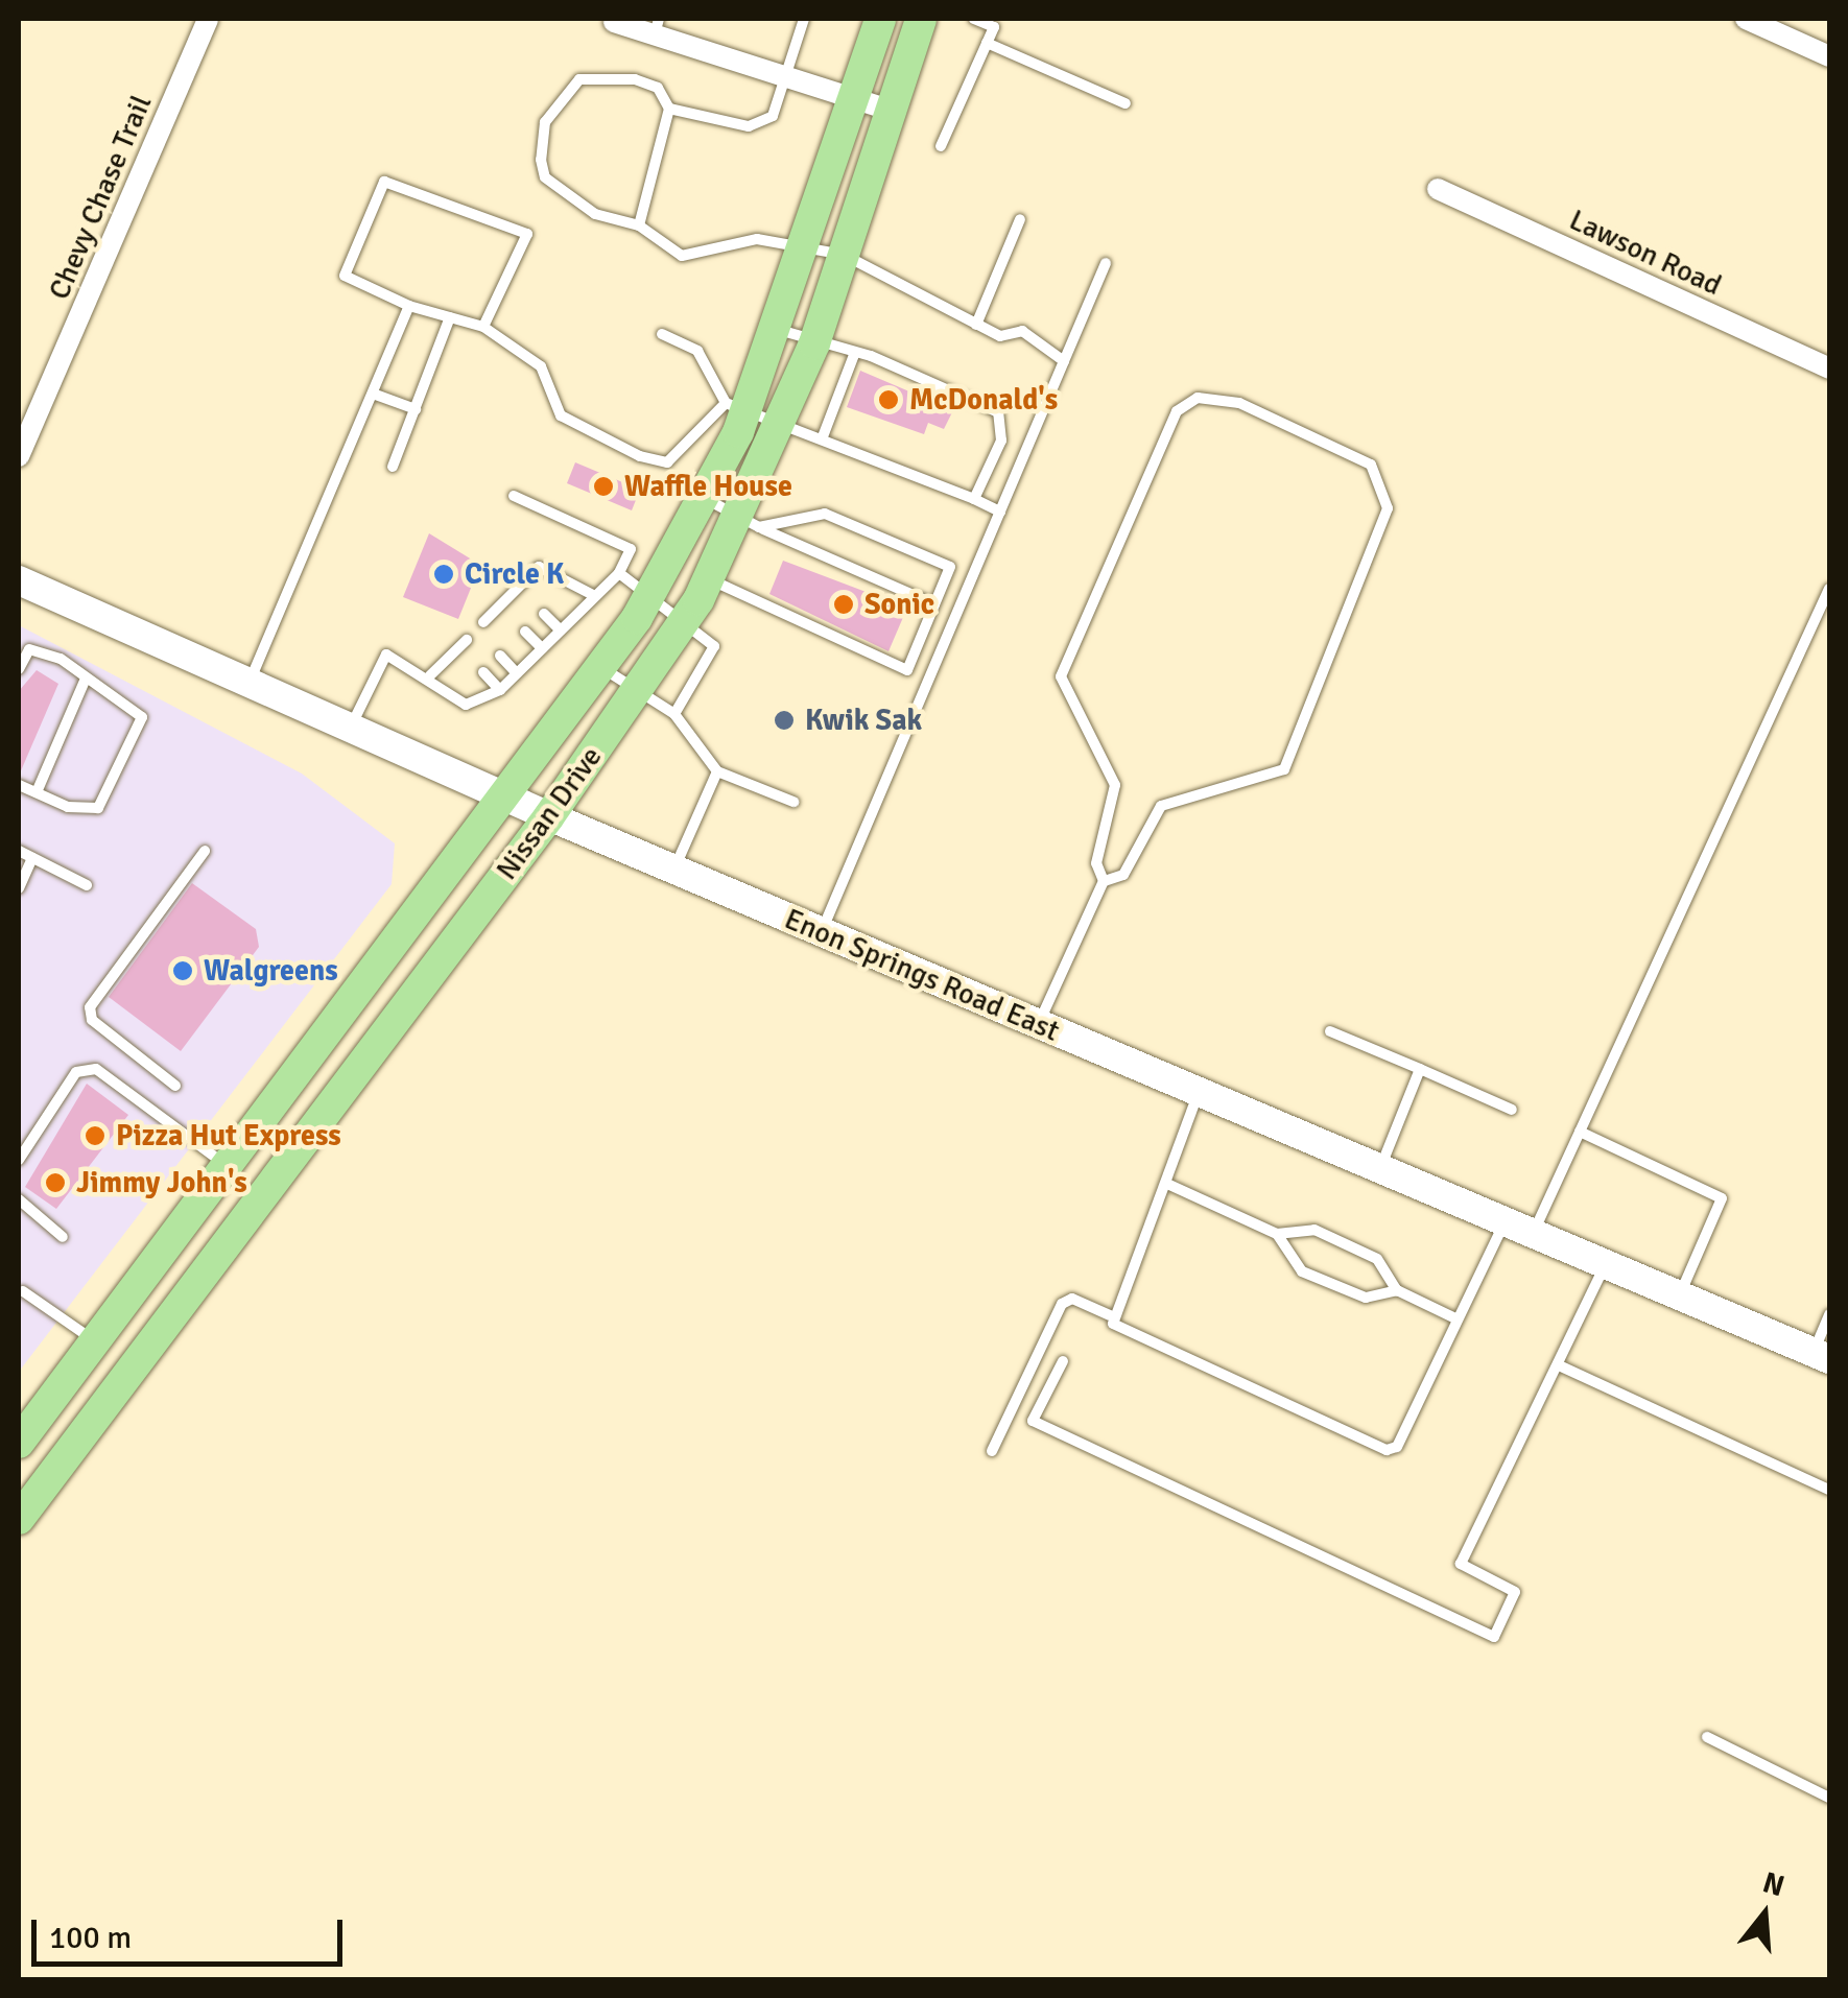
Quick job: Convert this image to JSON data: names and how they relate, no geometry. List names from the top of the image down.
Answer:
{
  "streets": {
    "main road": ["Nissan Drive"],
    "street": ["Chevy Chase Trail", "Lawson Road", "Enon Springs Road East"]
  },
  "crossings": [
    ["Nissan Drive", "Enon Springs Road East"]
  ],
  "places": [
    "McDonald's",
    "Waffle House",
    "Circle K",
    "Sonic",
    "Kwik Sak",
    "Walgreens",
    "Pizza Hut Express",
    "Jimmy John's"
  ],
  "scale_bar": "100 m",
  "north": "top"
}
